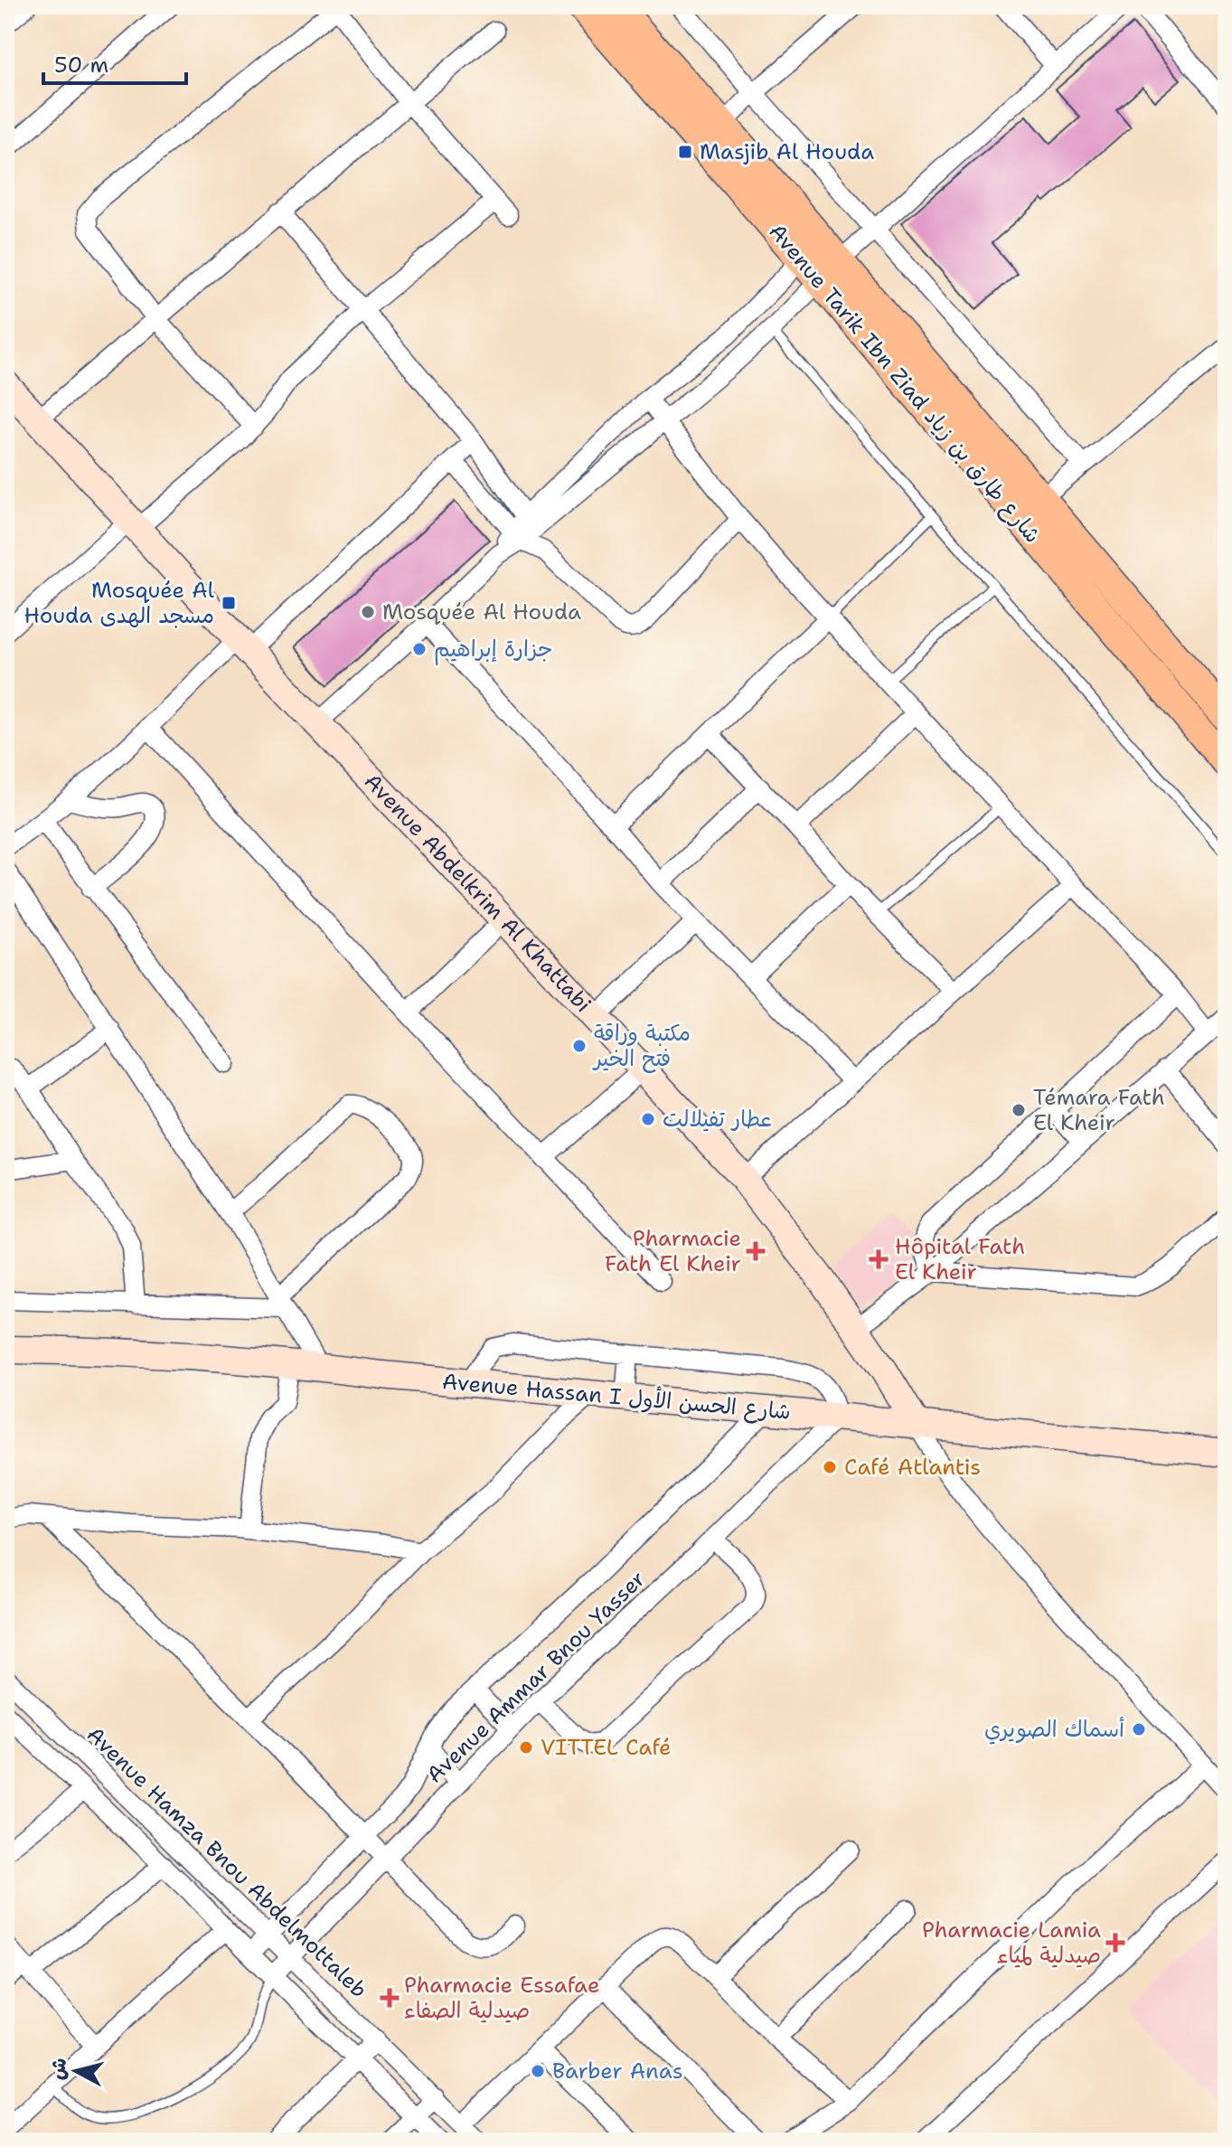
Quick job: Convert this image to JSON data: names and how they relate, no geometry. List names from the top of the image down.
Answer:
{
  "streets": {
    "main road": ["Avenue Tarik Ibn Ziad شارع طارق بن زياد", "Avenue Abdelkrim Al Khattabi", "Avenue Hassan I شارع الحسن الأول"],
    "street": ["Avenue Ammar Bnou Yasser", "Avenue Hamza Bnou Abdelmottaleb"]
  },
  "crossings": [
    ["Avenue Abdelkrim Al Khattabi", "Avenue Hassan I شارع الحسن الأول"],
    ["Avenue Hassan I شارع الحسن الأول", "Avenue Ammar Bnou Yasser"],
    ["Avenue Ammar Bnou Yasser", "Avenue Hamza Bnou Abdelmottaleb"]
  ],
  "places": {
    "transit": ["Masjib Al Houda", "Mosquée Al Houda مسجد الهدى"],
    "other": [
      "Mosquée Al Houda",
      "جزارة إبراهيم",
      "مكتبة وراقة فتح الخير",
      "Témara Fath El Kheir",
      "عطار تفيلالت",
      "Café Atlantis",
      "أسماك الصويري",
      "VITTEL Café",
      "Barber Anas"
    ],
    "health": [
      "Pharmacie Fath El Kheir",
      "Hôpital Fath El Kheir",
      "Pharmacie Lamia صيدلية لمياء",
      "Pharmacie Essafae صيدلية الصفاء"
    ]
  },
  "scale_bar": "50 m",
  "north": "left"
}
